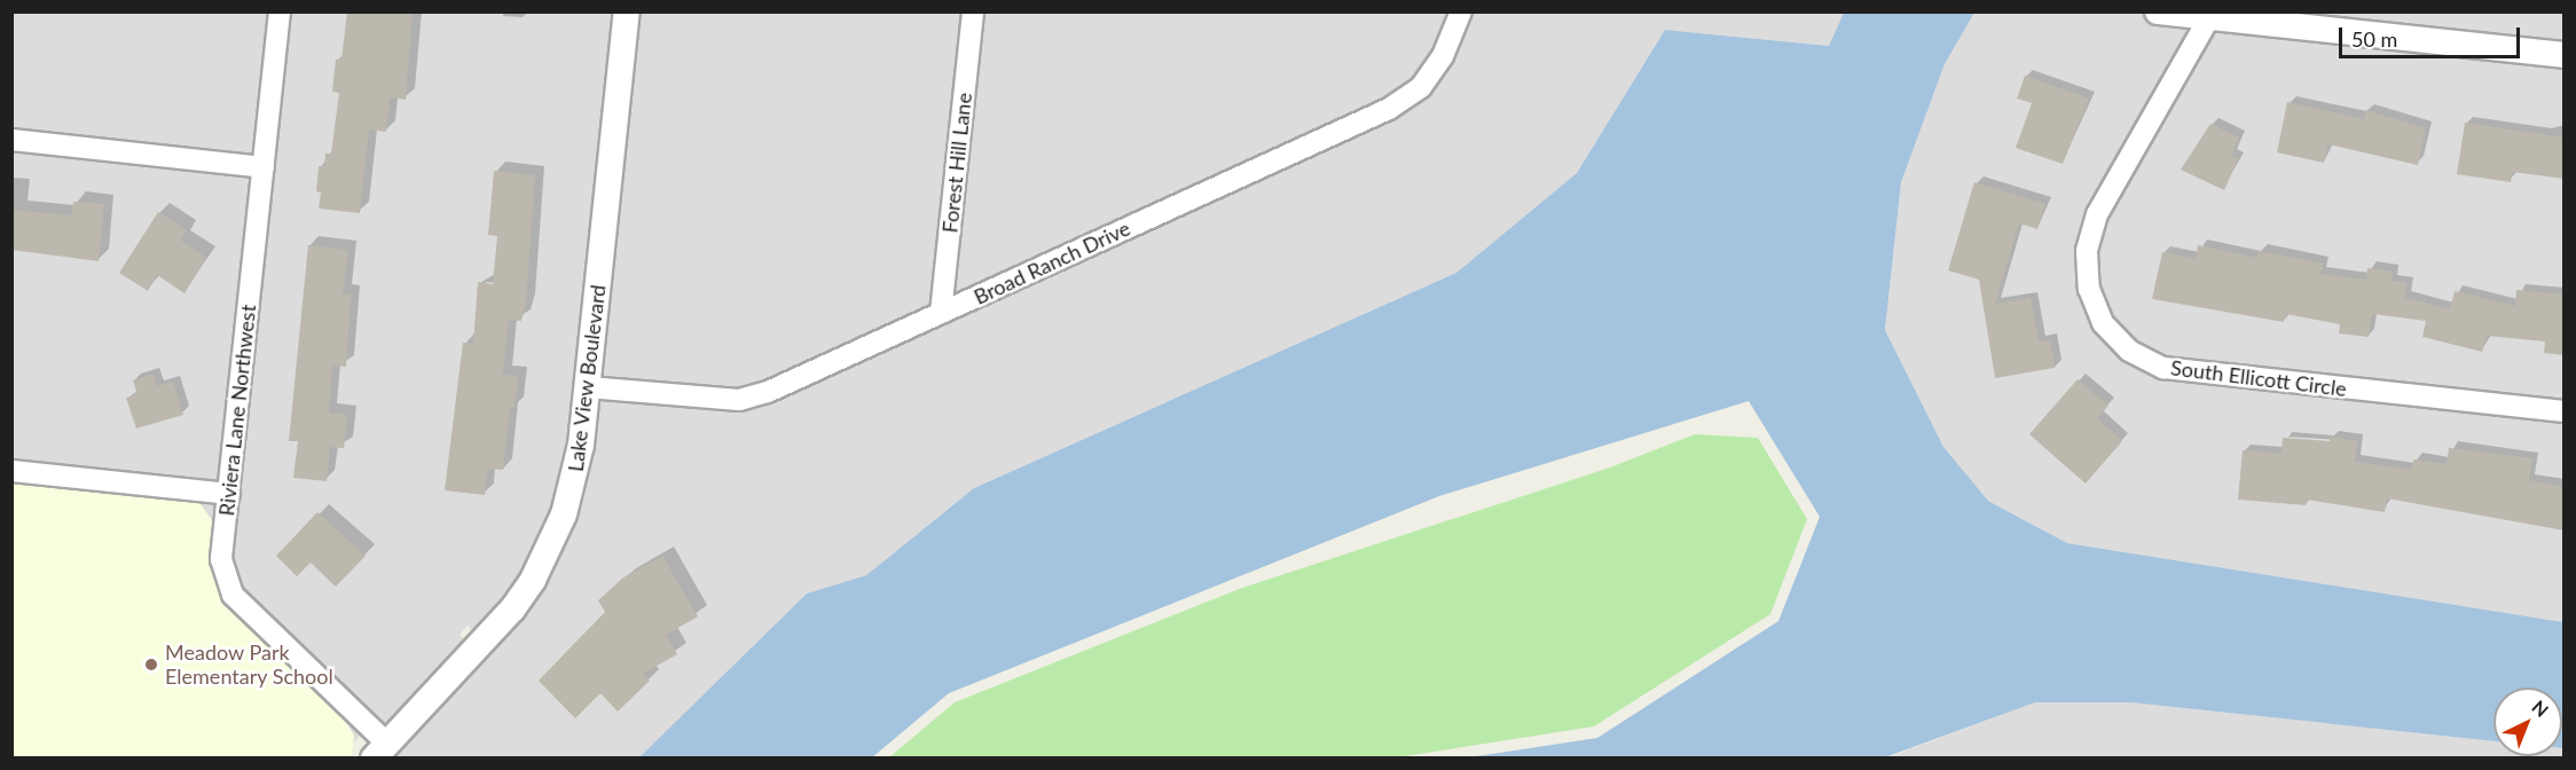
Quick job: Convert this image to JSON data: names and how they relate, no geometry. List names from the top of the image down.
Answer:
{
  "streets": {
    "street": [
      "Forest Hill Lane",
      "Broad Ranch Drive",
      "Lake View Boulevard",
      "South Ellicott Circle",
      "Riviera Lane Northwest"
    ]
  },
  "crossings": [
    ["Forest Hill Lane", "Broad Ranch Drive"],
    ["Broad Ranch Drive", "Lake View Boulevard"],
    ["Lake View Boulevard", "Riviera Lane Northwest"]
  ],
  "places": ["Meadow Park Elementary School"],
  "scale_bar": "50 m",
  "north": "top right"
}
